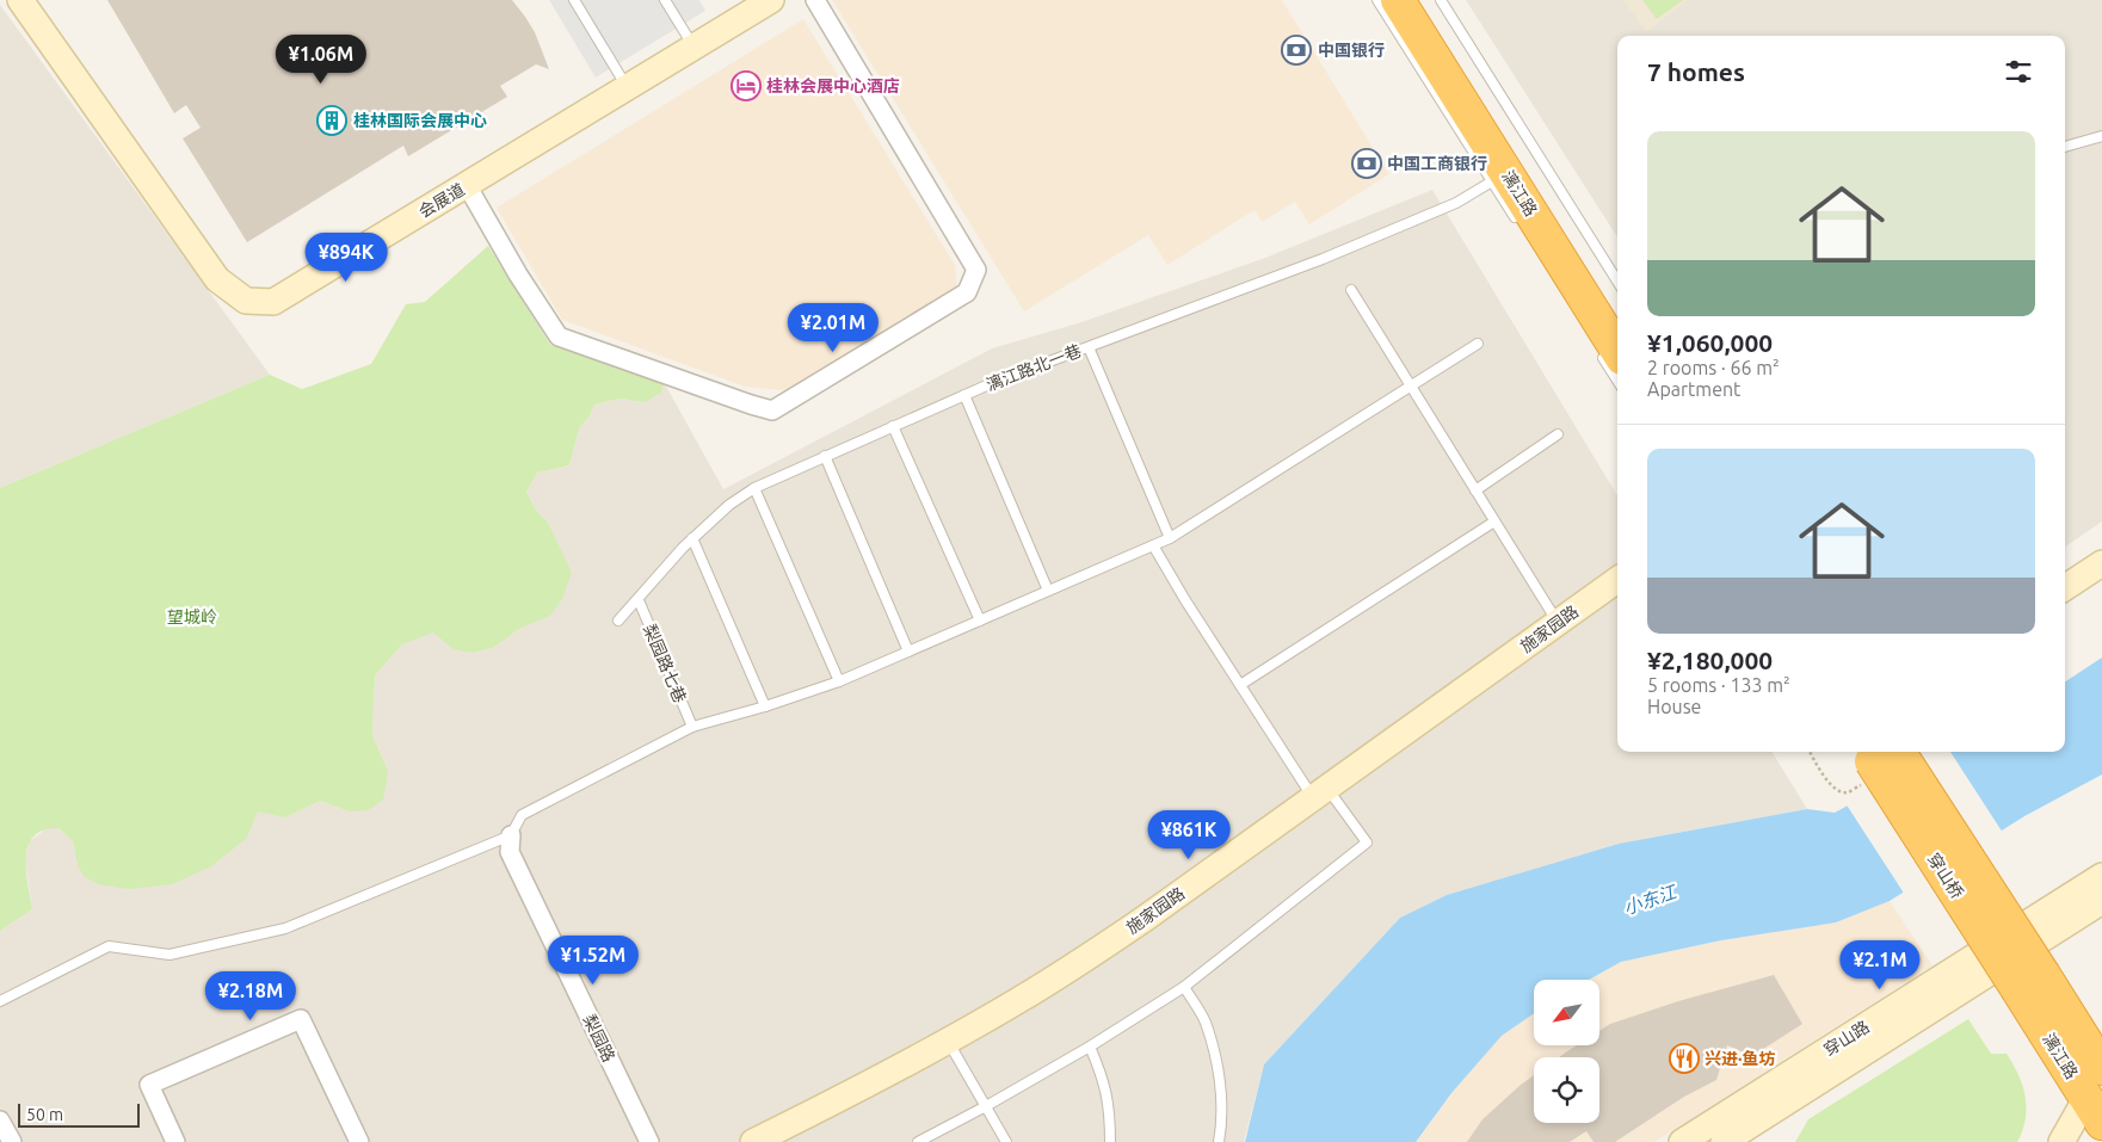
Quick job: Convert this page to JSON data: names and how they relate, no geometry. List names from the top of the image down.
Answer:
{
  "streets": {
    "highway": ["漓江路", "穿山桥"],
    "street": [
      "会展道",
      "施家园路",
      "梨园路",
      "穿山路"
    ],
    "lane": ["漓江路北一巷", "梨园路七巷"]
  },
  "crossings": [
    ["漓江路", "穿山桥"],
    ["漓江路北一巷", "梨园路七巷"]
  ],
  "water": ["小东江"],
  "parks": ["望城岭"],
  "places": {
    "bank": ["中国银行", "中国工商银行"],
    "hotel": ["桂林会展中心酒店"],
    "building": ["桂林国际会展中心"],
    "restaurant": ["兴进·鱼坊"]
  },
  "scale_bar": "50 m",
  "north": "bottom left",
  "page": {
    "price": [
      "¥1.06M",
      "¥894K",
      "¥2.01M",
      "¥861K",
      "¥1.52M",
      "¥2.1M",
      "¥2.18M"
    ],
    "heading": "7 homes",
    "list": [
      {
        "name": "¥1,060,000",
        "note": "2 rooms · 66 m² · Apartment"
      },
      {
        "name": "¥2,180,000",
        "note": "5 rooms · 133 m² · House"
      }
    ],
    "scale": "50 m"
  }
}
